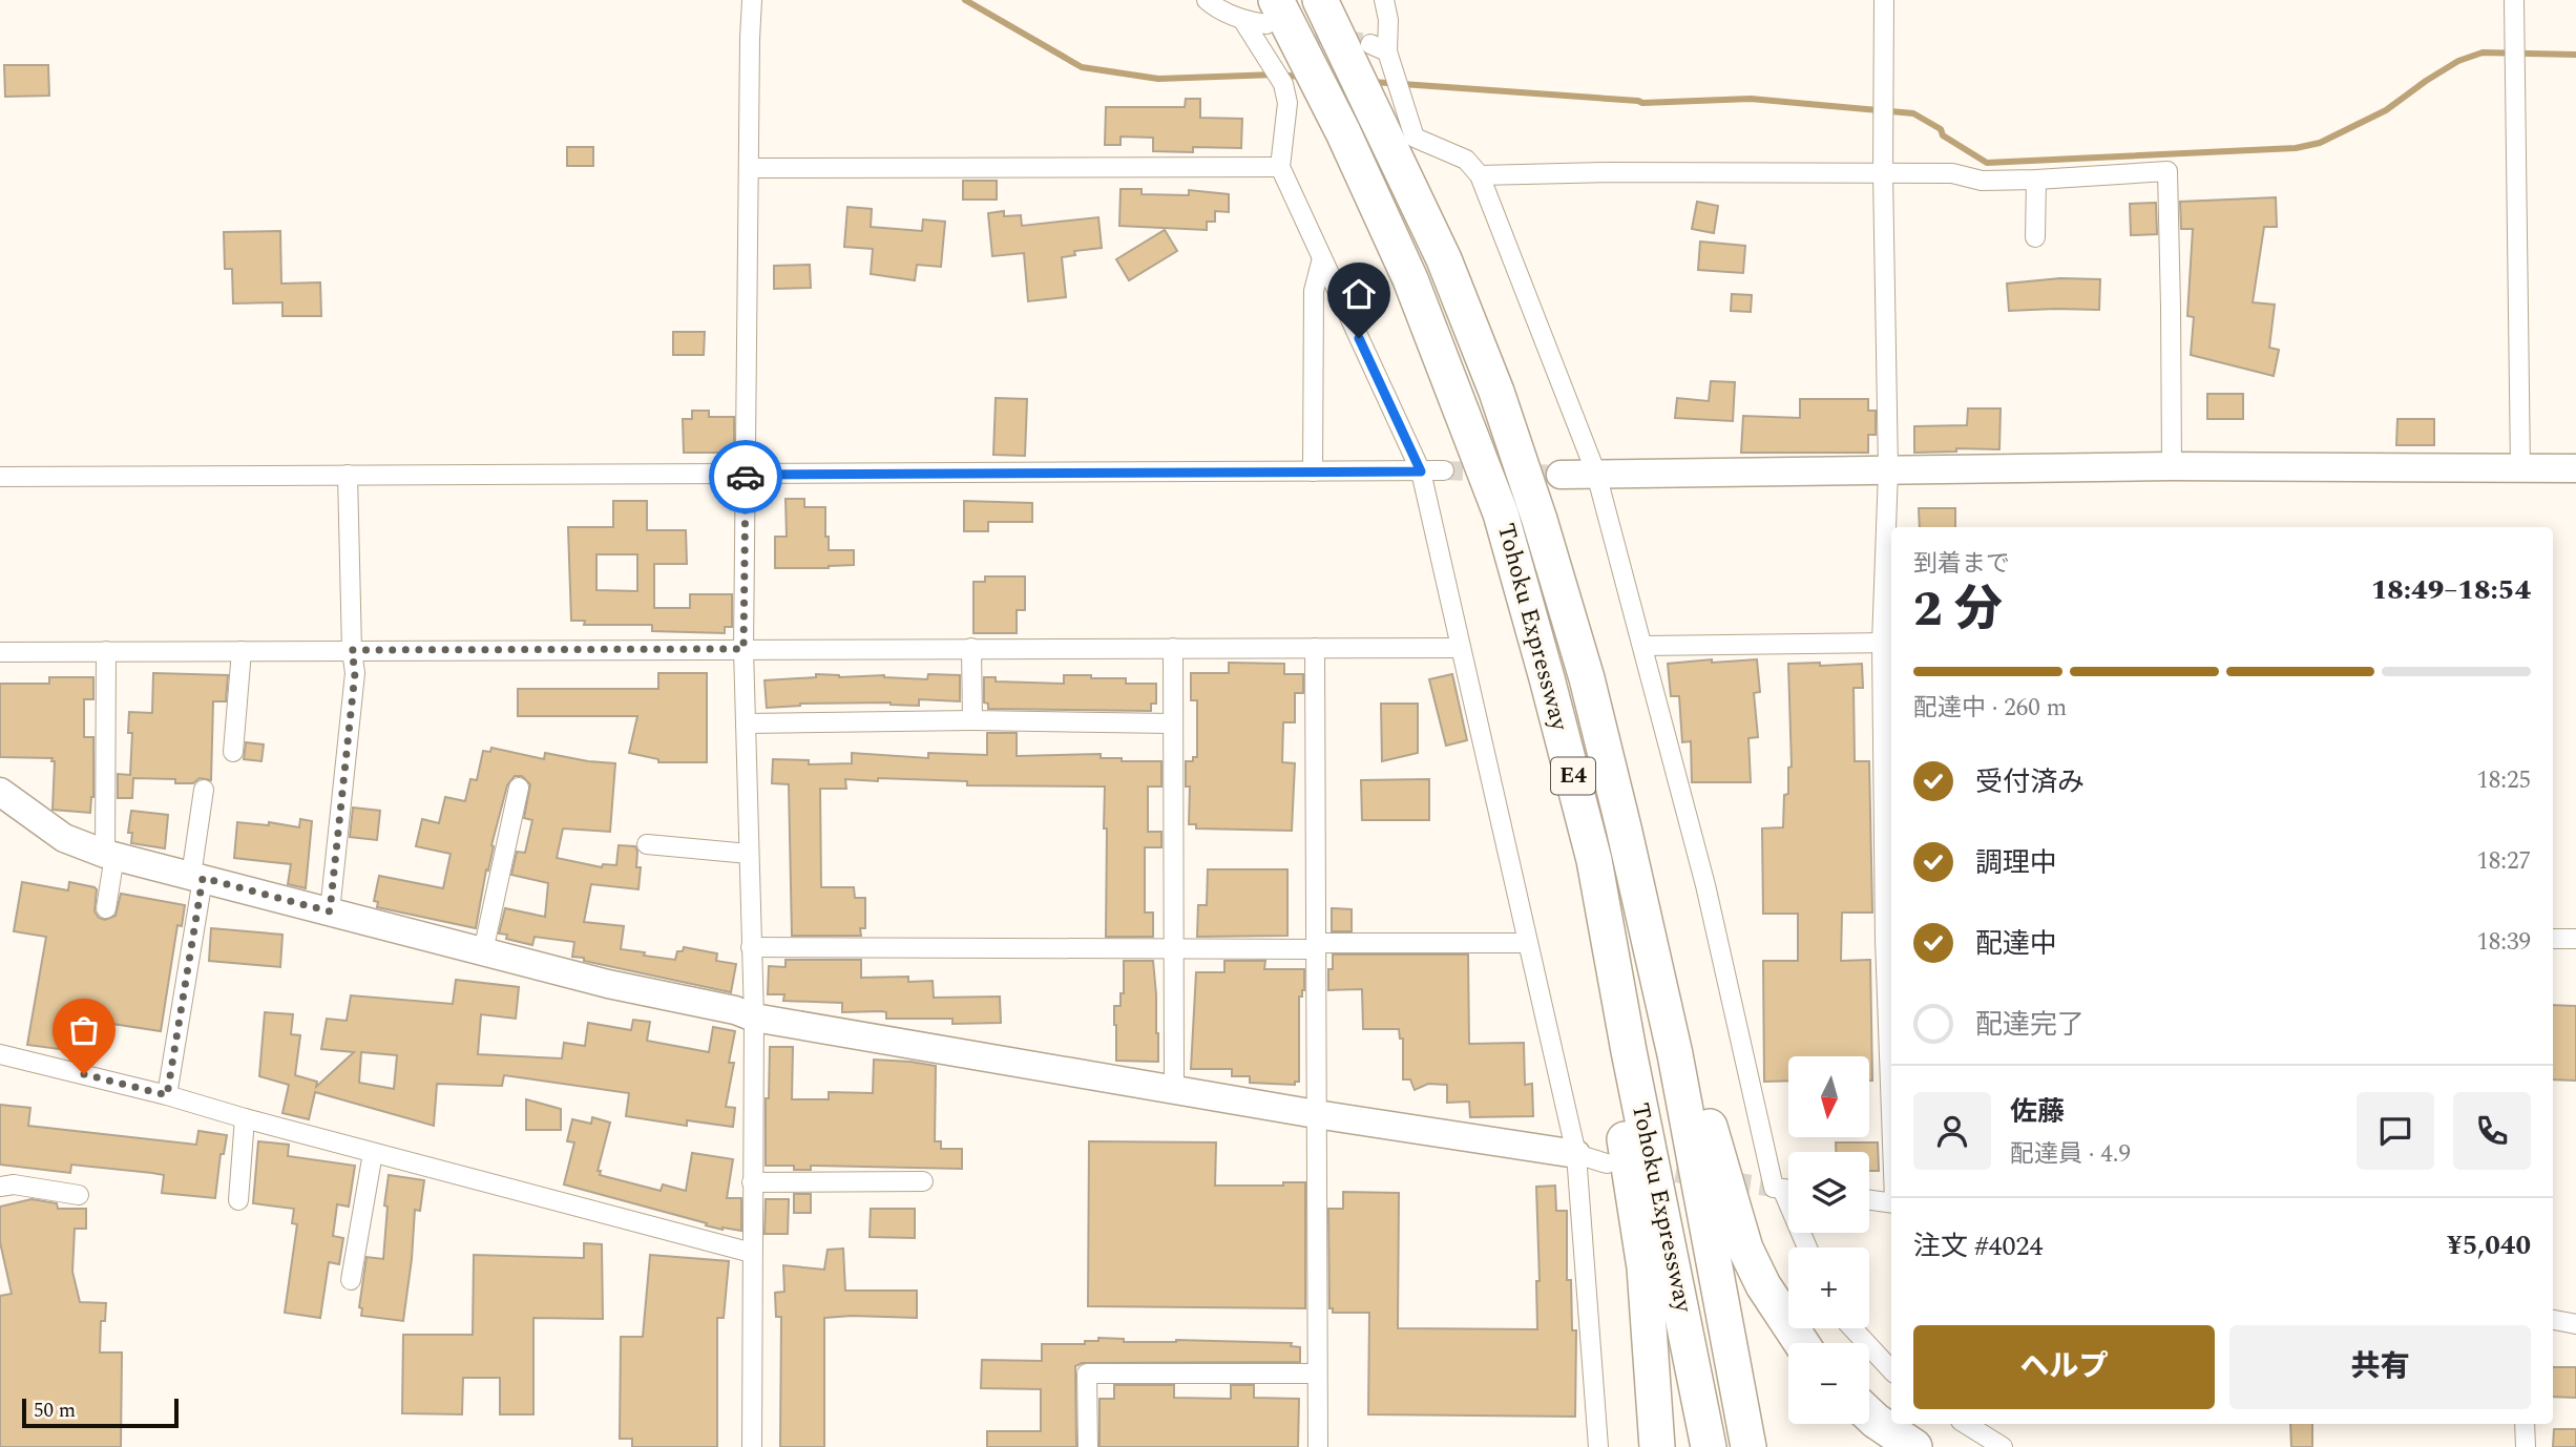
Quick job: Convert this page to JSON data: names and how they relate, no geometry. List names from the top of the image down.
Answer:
{
  "streets": {
    "highway": ["Tohoku Expressway", "E4"]
  },
  "crossings": [
    ["Tohoku Expressway", "E4"]
  ],
  "scale_bar": "50 m",
  "north": "bottom",
  "page": {
    "heading": ["2 分", "到着まで", "18:49–18:54"],
    "panel": [
      "佐藤",
      "配達員 · 4.9",
      "注文 #4024",
      "¥5,040"
    ],
    "bar": "配達中 · 260 m",
    "list": [
      ["受付済み", "18:25"],
      ["調理中", "18:27"],
      ["配達中", "18:39"],
      "配達完了"
    ],
    "map_buttons": ["+", "−"],
    "buttons": ["ヘルプ", "共有"],
    "scale": "50 m"
  }
}
